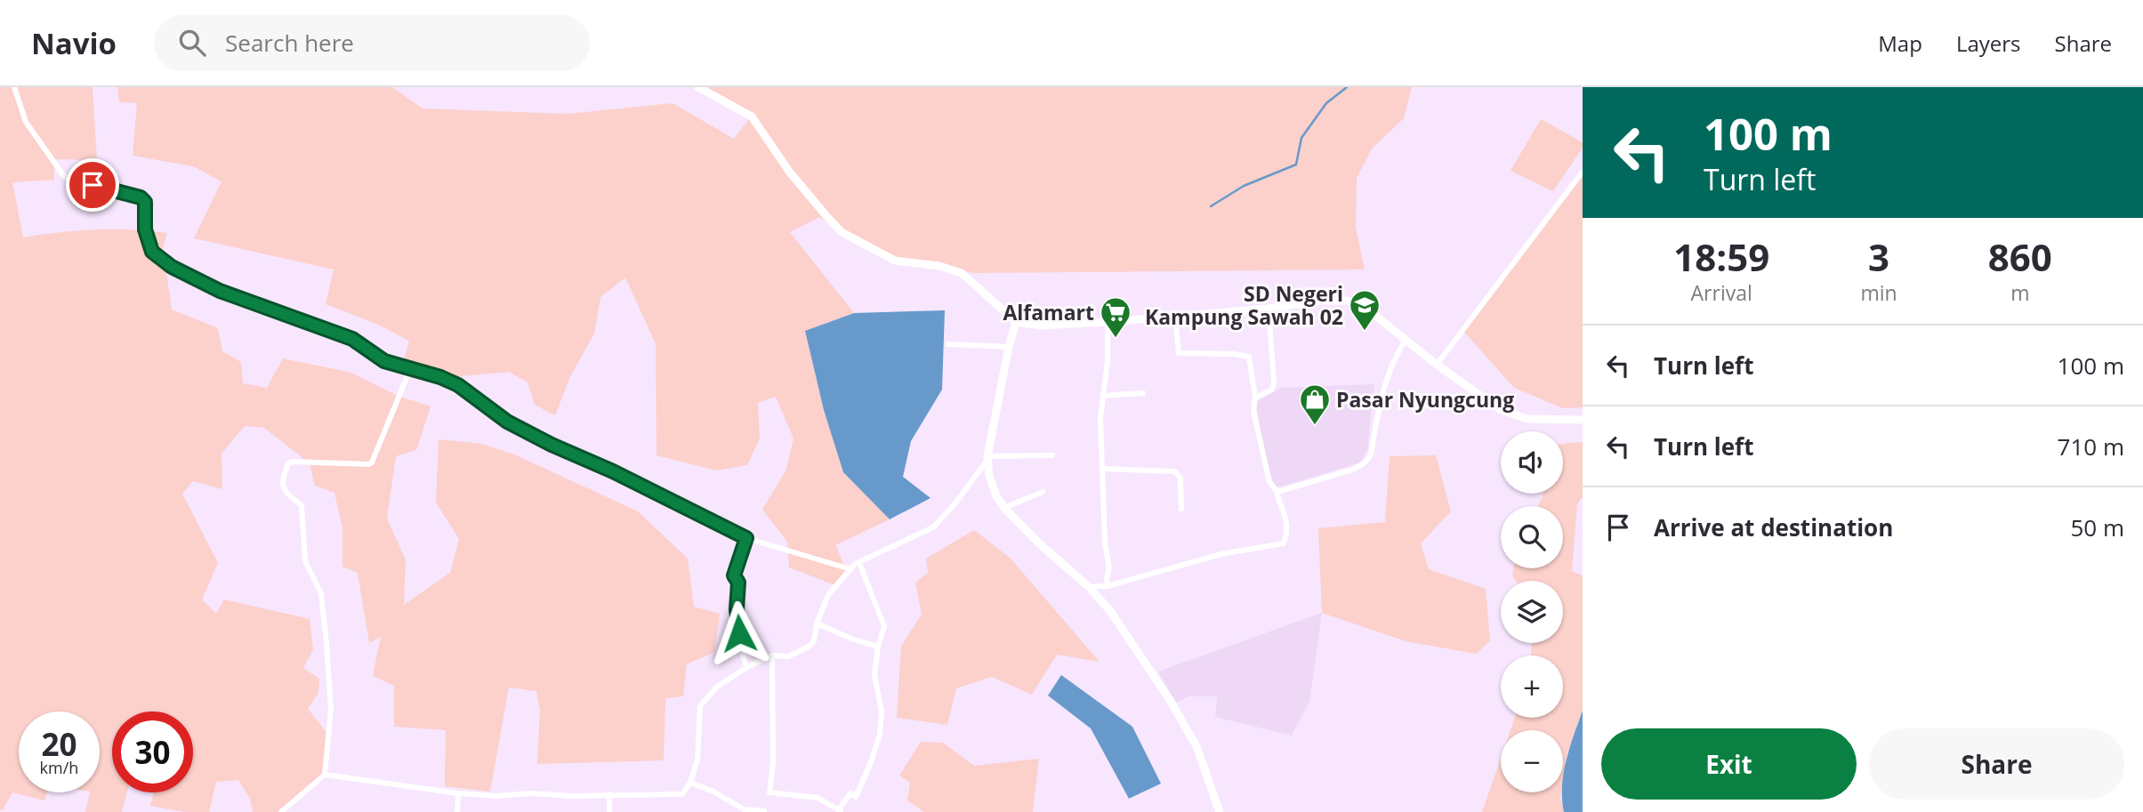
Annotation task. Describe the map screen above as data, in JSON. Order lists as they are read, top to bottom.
{
  "places": {
    "school or university": ["SD Negeri Kampung Sawah 02"],
    "supermarket": ["Alfamart"],
    "shop": ["Pasar Nyungcung"]
  },
  "page": {
    "header": "Navio",
    "search": "Search here",
    "nav": ["Map", "Layers", "Share"],
    "turn": ["100 m", "Turn left"],
    "eta": [
      "18:59",
      "Arrival",
      "3",
      "min",
      "860",
      "m"
    ],
    "list": [
      {
        "name": "Turn left",
        "value": "100 m"
      },
      {
        "name": "Turn left",
        "value": "710 m"
      },
      {
        "name": "Arrive at destination",
        "value": "50 m"
      }
    ],
    "map_buttons": ["+", "−"],
    "speed": "20 km/h",
    "limit": "30",
    "buttons": ["Exit", "Share"]
  }
}
